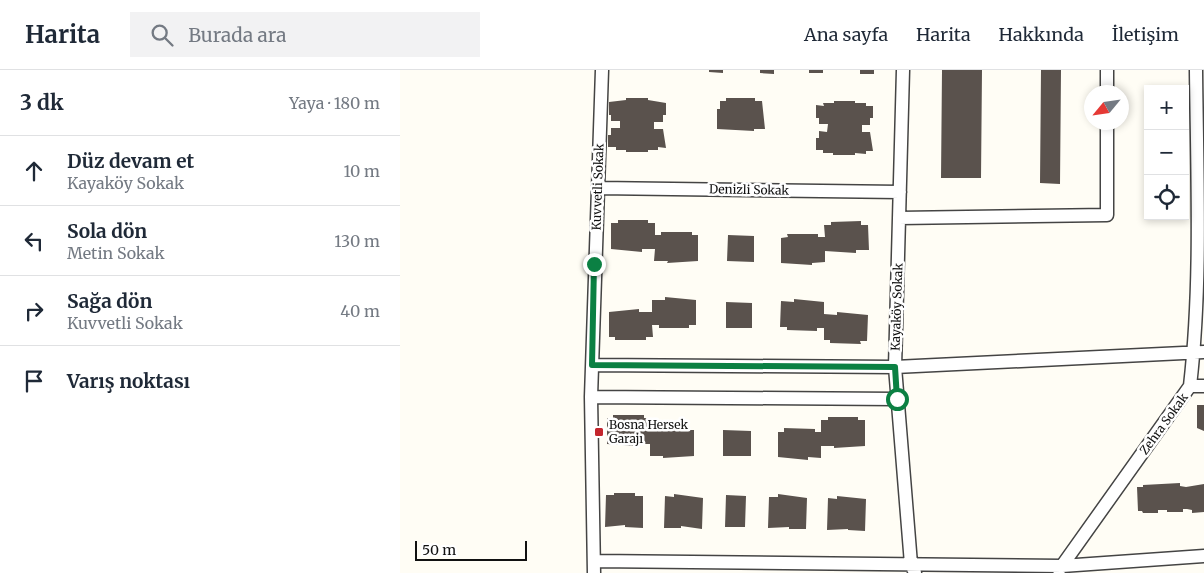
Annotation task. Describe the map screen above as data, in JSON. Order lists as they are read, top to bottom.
{
  "streets": {
    "street": [
      "Kuvvetli Sokak",
      "Denizli Sokak",
      "Kayaköy Sokak",
      "Zehra Sokak"
    ]
  },
  "crossings": [
    ["Kuvvetli Sokak", "Denizli Sokak"],
    ["Denizli Sokak", "Kayaköy Sokak"]
  ],
  "places": {
    "transit": ["Bosna Hersek Garajı"]
  },
  "scale_bar": "50 m",
  "north": "bottom left",
  "page": {
    "header": "Harita",
    "search": "Burada ara",
    "nav": [
      "Ana sayfa",
      "Harita",
      "Hakkında",
      "İletişim"
    ],
    "heading": ["3 dk", "Yaya · 180 m"],
    "map_buttons": ["+", "−"],
    "list": [
      ["Düz devam et", "Kayaköy Sokak", "10 m"],
      ["Sola dön", "Metin Sokak", "130 m"],
      ["Sağa dön", "Kuvvetli Sokak", "40 m"],
      "Varış noktası"
    ],
    "scale": "50 m"
  }
}
